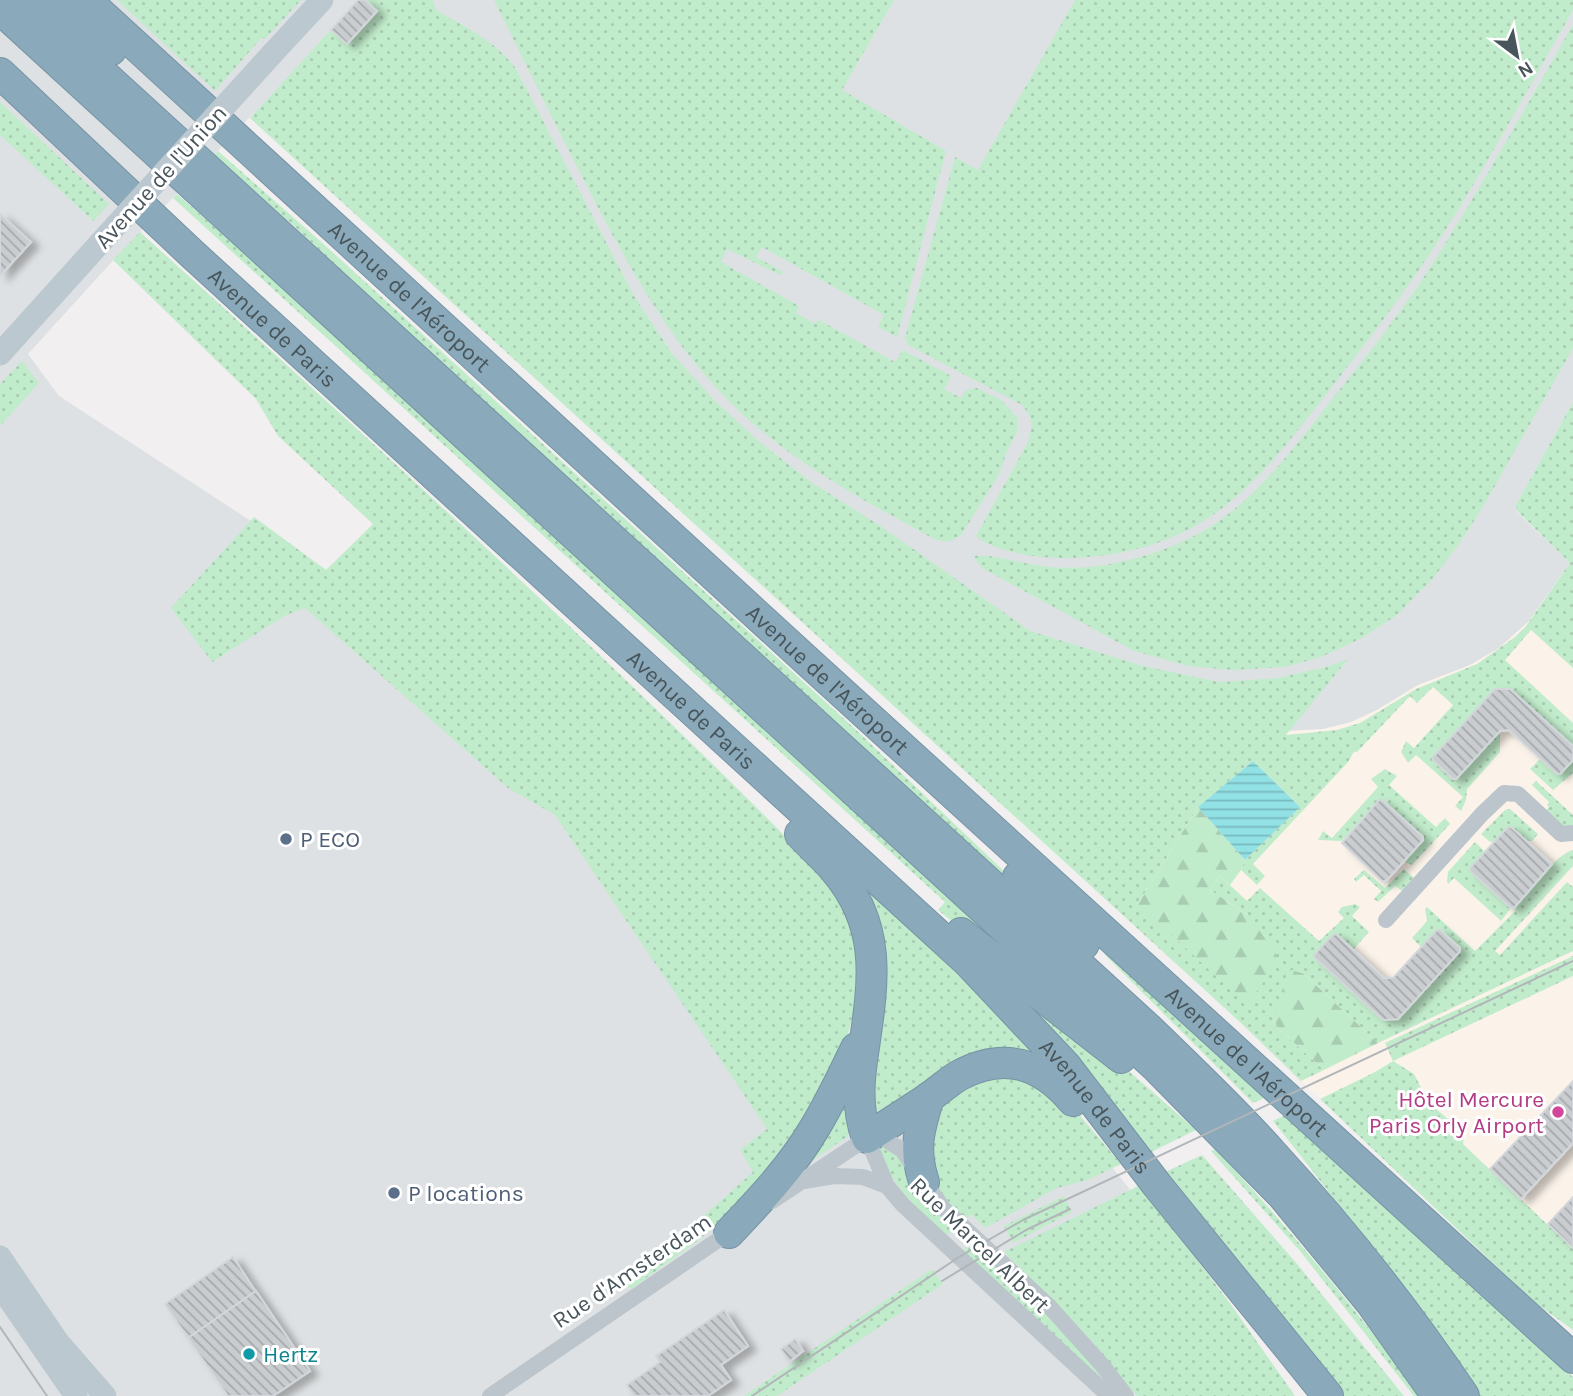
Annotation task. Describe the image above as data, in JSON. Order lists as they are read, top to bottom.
{
  "streets": {
    "highway": ["Avenue de l'Aéroport", "Avenue de Paris"],
    "street": ["Avenue de l'Union", "Rue Marcel Albert", "Rue d'Amsterdam"]
  },
  "crossings": [
    ["Rue Marcel Albert", "Rue d'Amsterdam"]
  ],
  "places": [
    "P ECO",
    "Hôtel Mercure Paris Orly Airport",
    "P locations",
    "Hertz"
  ],
  "north": "bottom right"
}
